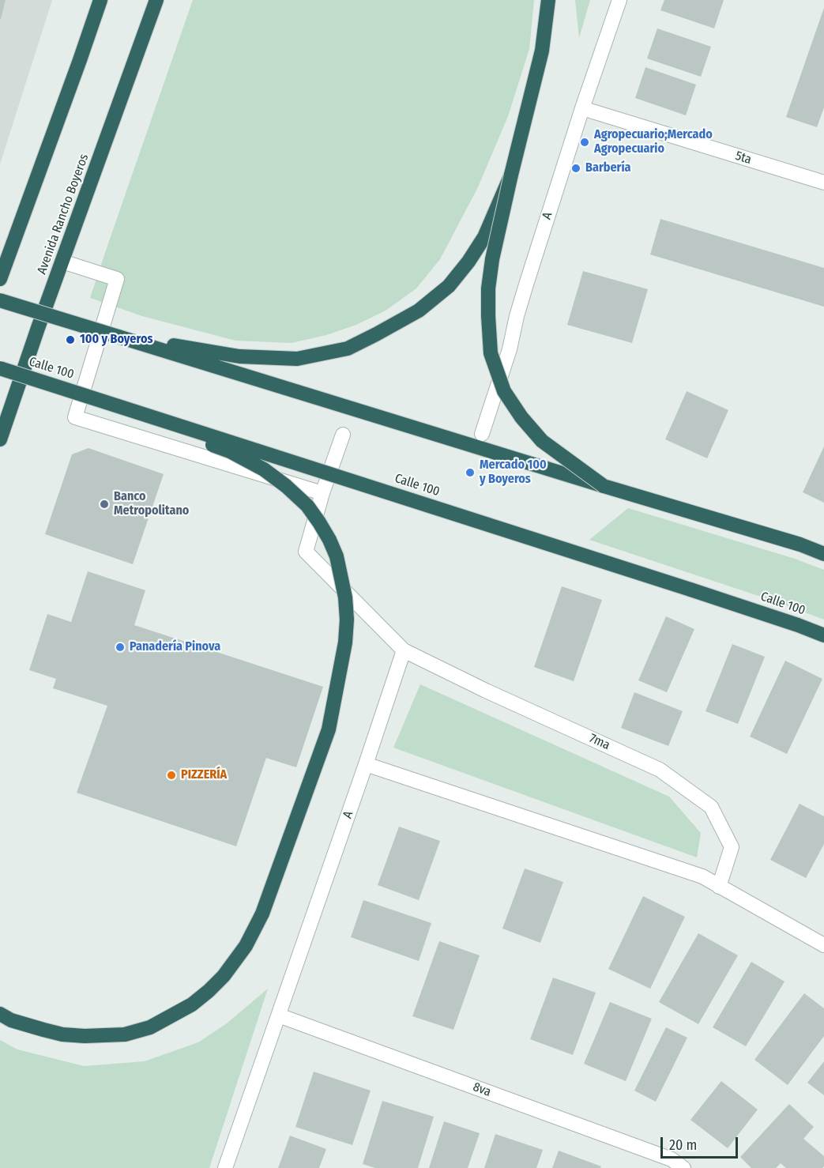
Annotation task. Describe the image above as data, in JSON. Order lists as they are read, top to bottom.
{
  "streets": {
    "highway": ["Avenida Rancho Boyeros", "Calle 100"],
    "street": [
      "5ta",
      "A",
      "7ma",
      "8va"
    ]
  },
  "crossings": [
    ["5ta", "A"],
    ["A", "7ma"],
    ["A", "8va"]
  ],
  "places": [
    "Agropecuario;Mercado Agropecuario",
    "Barbería",
    "100 y Boyeros",
    "Mercado 100 y Boyeros",
    "Banco Metropolitano",
    "Panadería Pinova",
    "PIZZERÍA"
  ],
  "scale_bar": "20 m"
}
